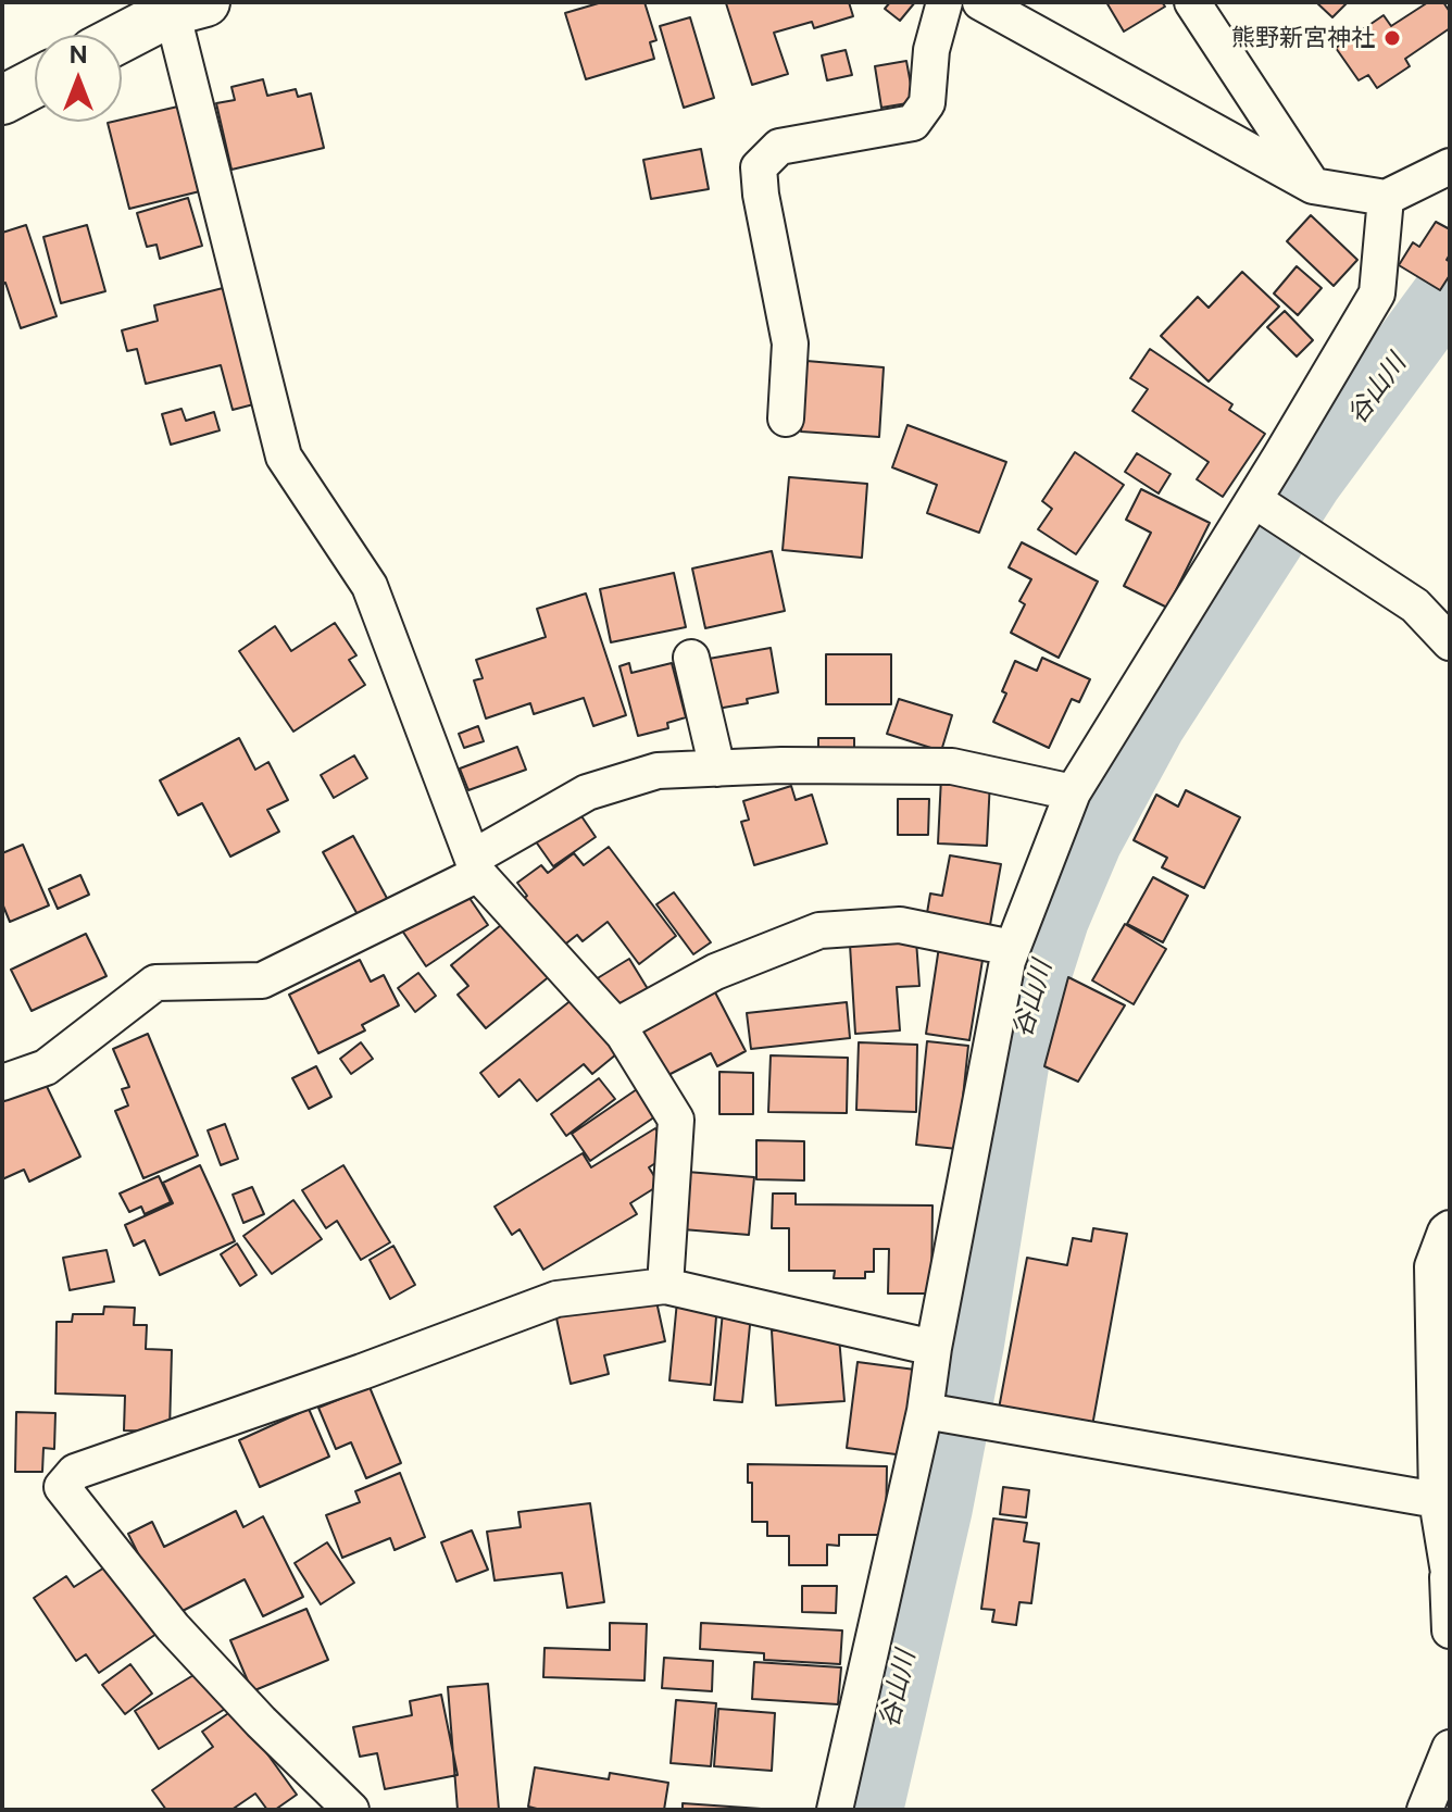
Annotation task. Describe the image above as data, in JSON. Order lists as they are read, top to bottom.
{
  "water": ["谷山川"],
  "places": ["熊野新宮神社"],
  "north": "top"
}
